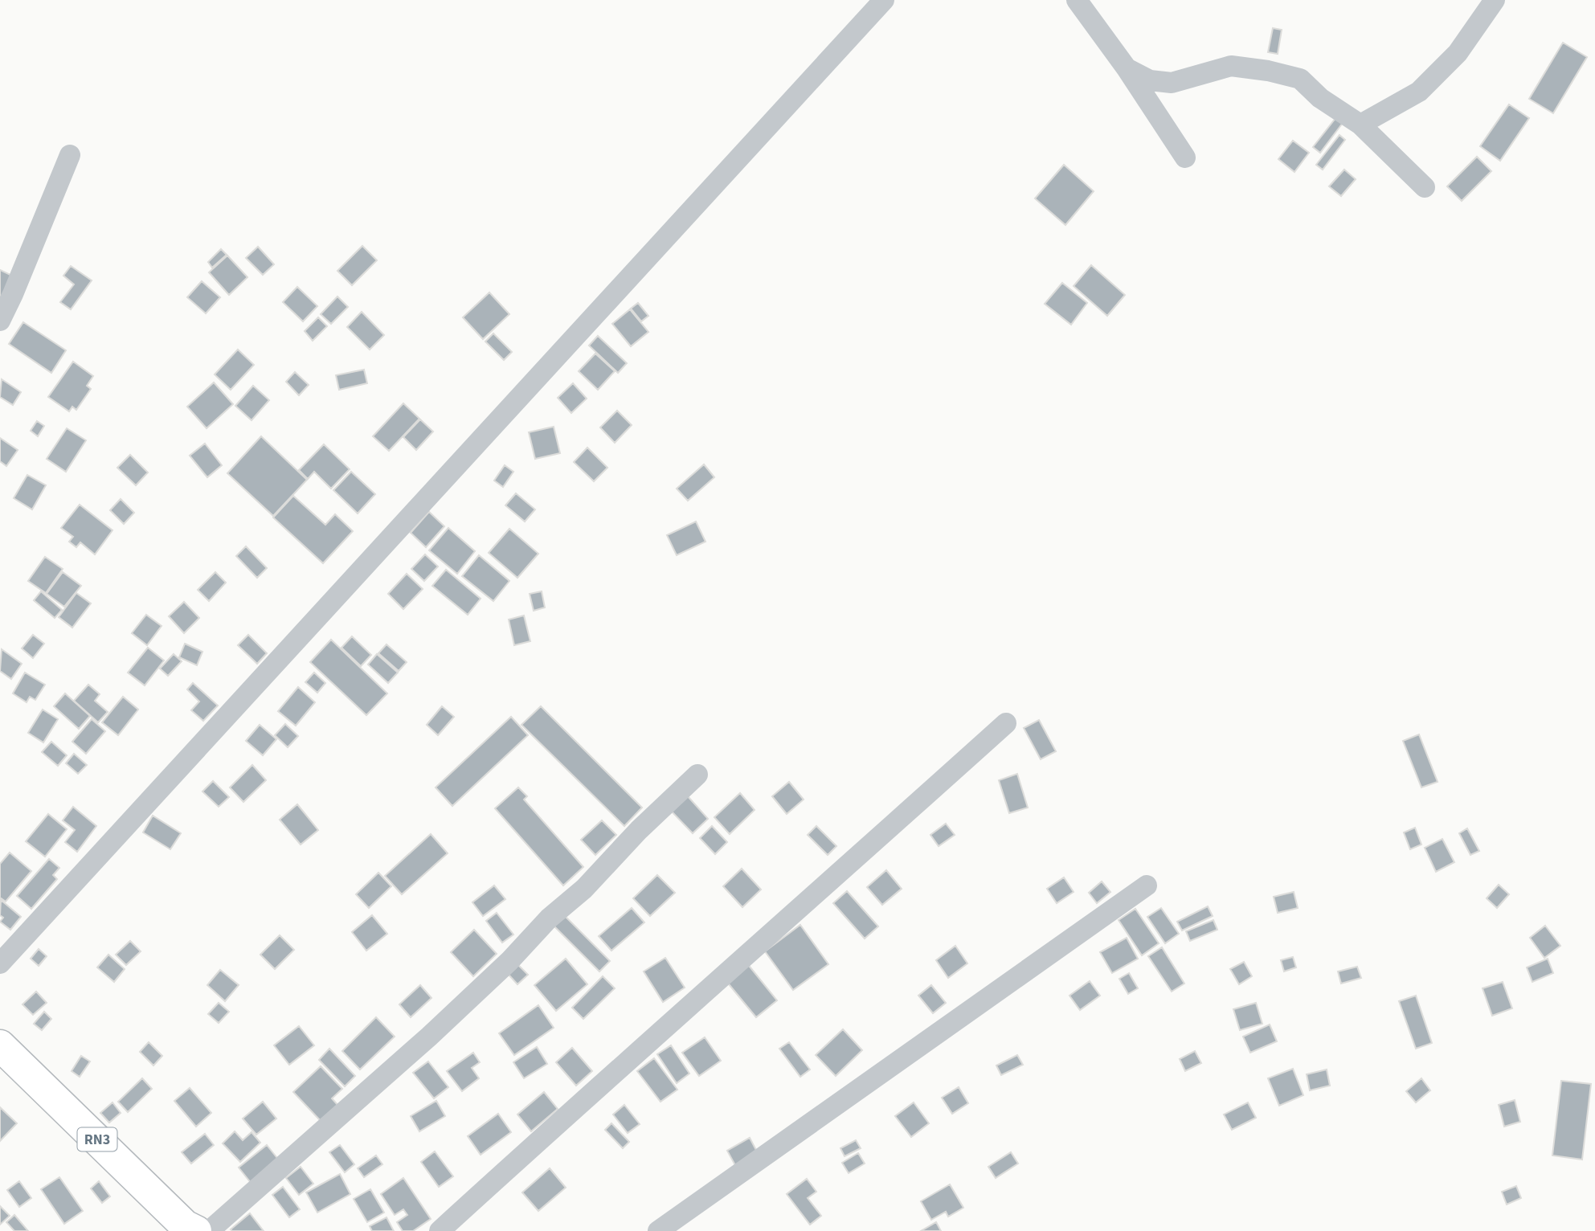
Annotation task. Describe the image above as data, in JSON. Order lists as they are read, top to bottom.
{
  "streets": {
    "highway": ["RN3"]
  }
}
